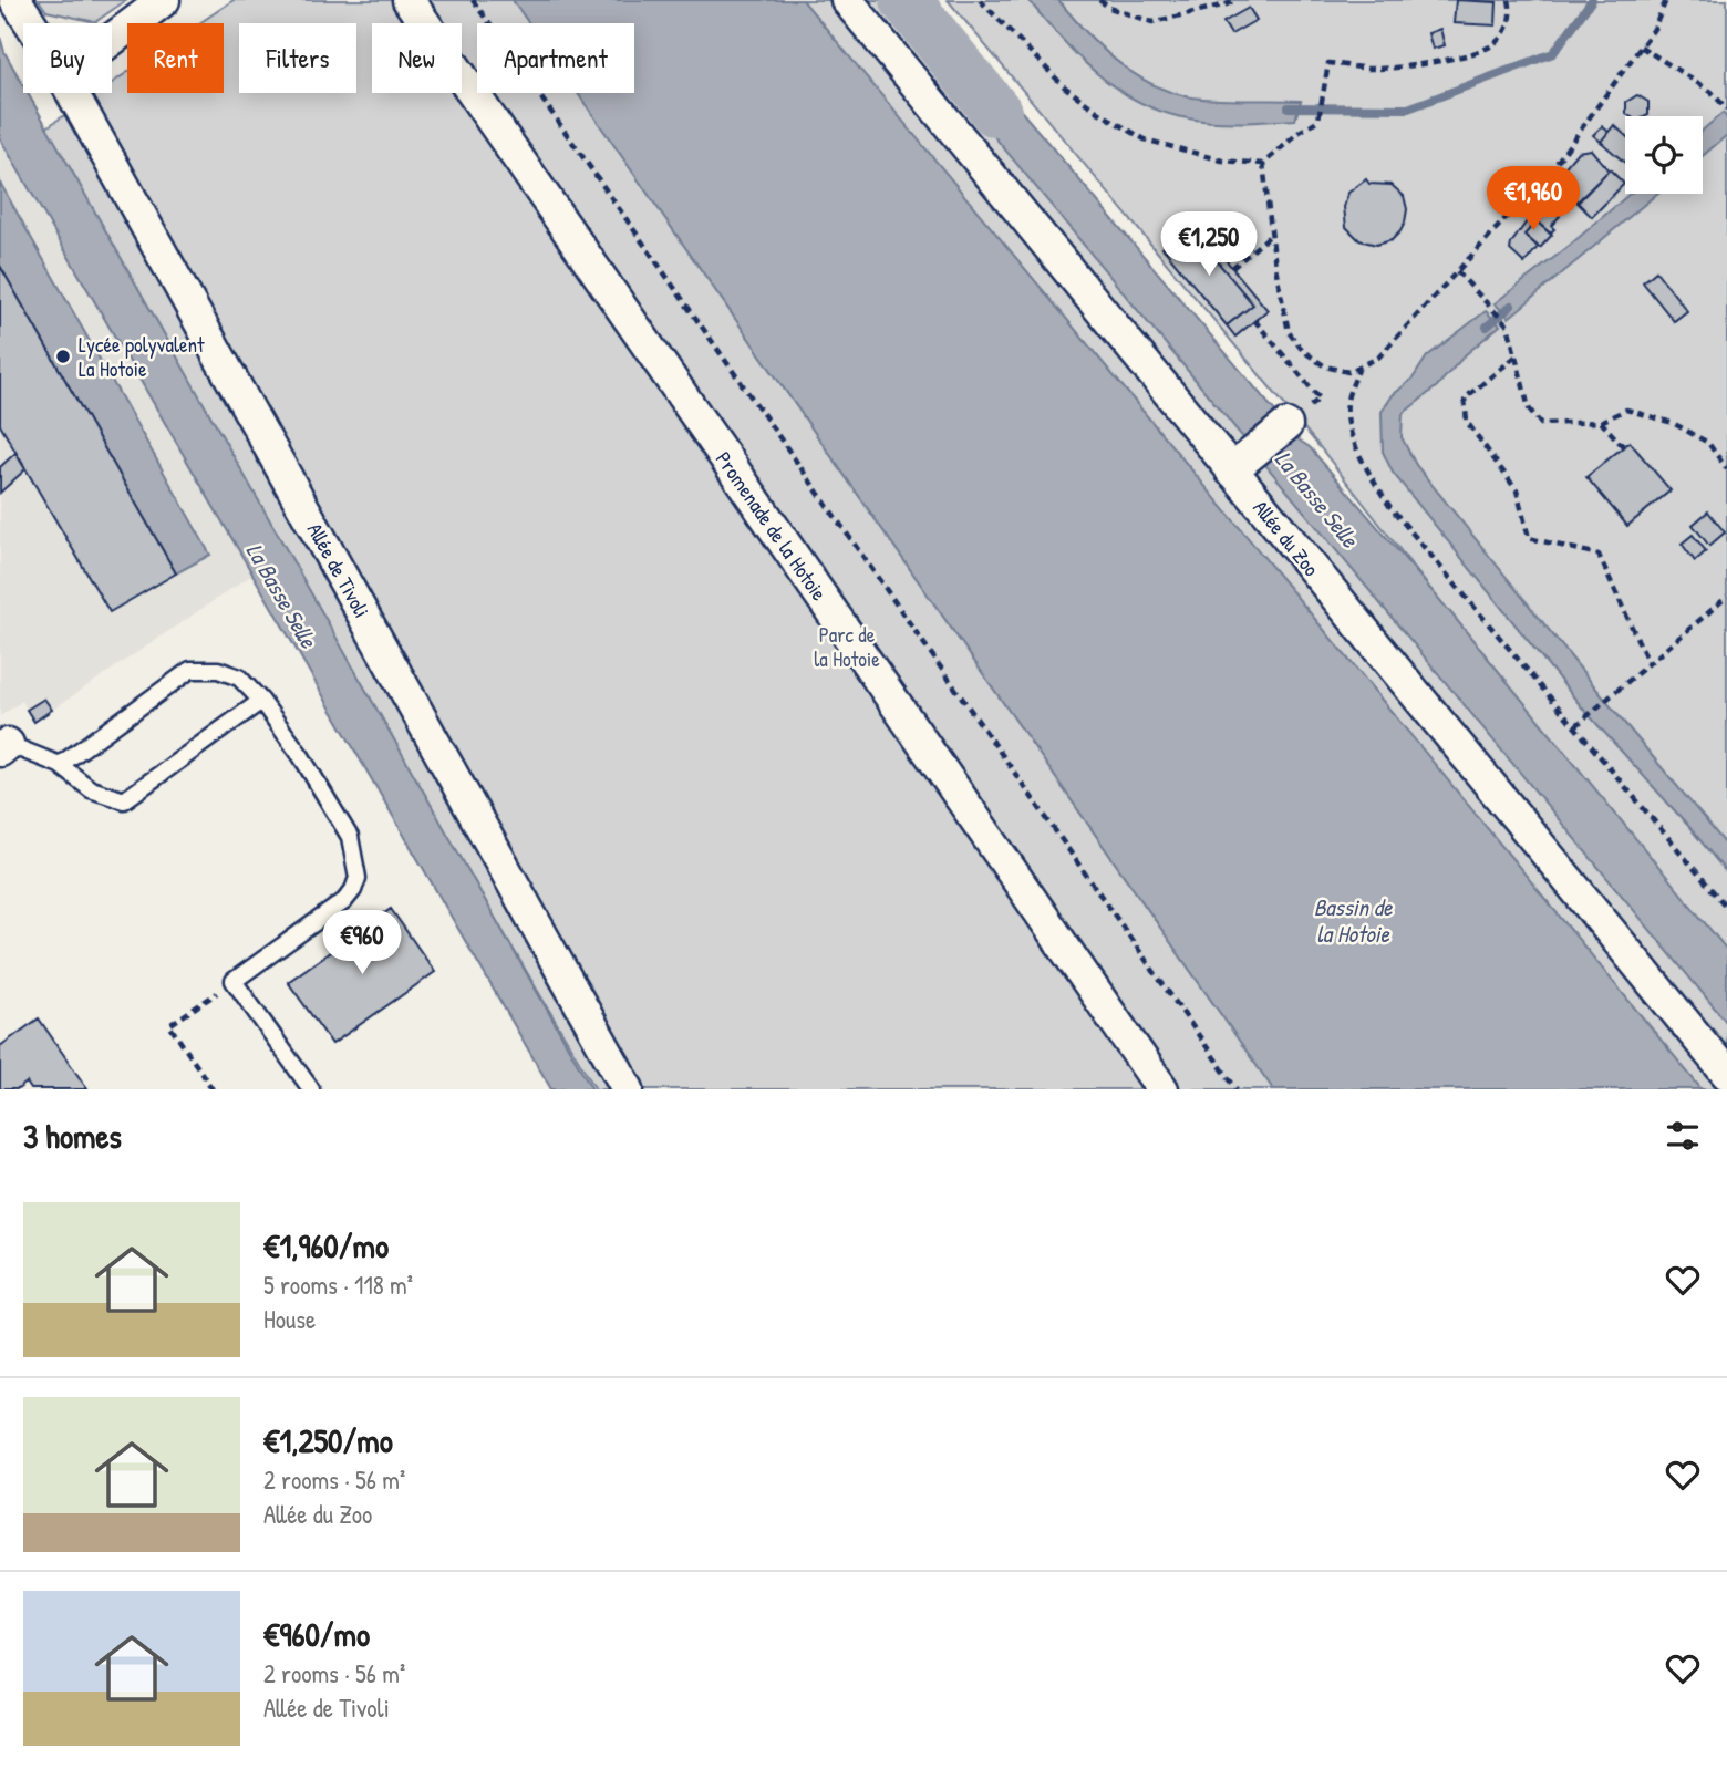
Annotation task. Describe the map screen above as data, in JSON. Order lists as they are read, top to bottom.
{
  "streets": {
    "street": ["Promenade de la Hotoie", "Allée du Zoo", "Allée de Tivoli"]
  },
  "water": ["La Basse Selle", "Bassin de la Hotoie"],
  "parks": ["Parc de la Hotoie"],
  "places": ["Lycée polyvalent La Hotoie"],
  "page": {
    "chip": [
      "Buy",
      "Rent",
      "Filters",
      "New",
      "Apartment"
    ],
    "price": ["€1,960", "€1,250", "€960"],
    "heading": "3 homes",
    "list": [
      {
        "name": "€1,960/mo",
        "note": "5 rooms · 118 m² · House"
      },
      {
        "name": "€1,250/mo",
        "note": "2 rooms · 56 m² · Allée du Zoo"
      },
      {
        "name": "€960/mo",
        "note": "2 rooms · 56 m² · Allée de Tivoli"
      }
    ]
  }
}
